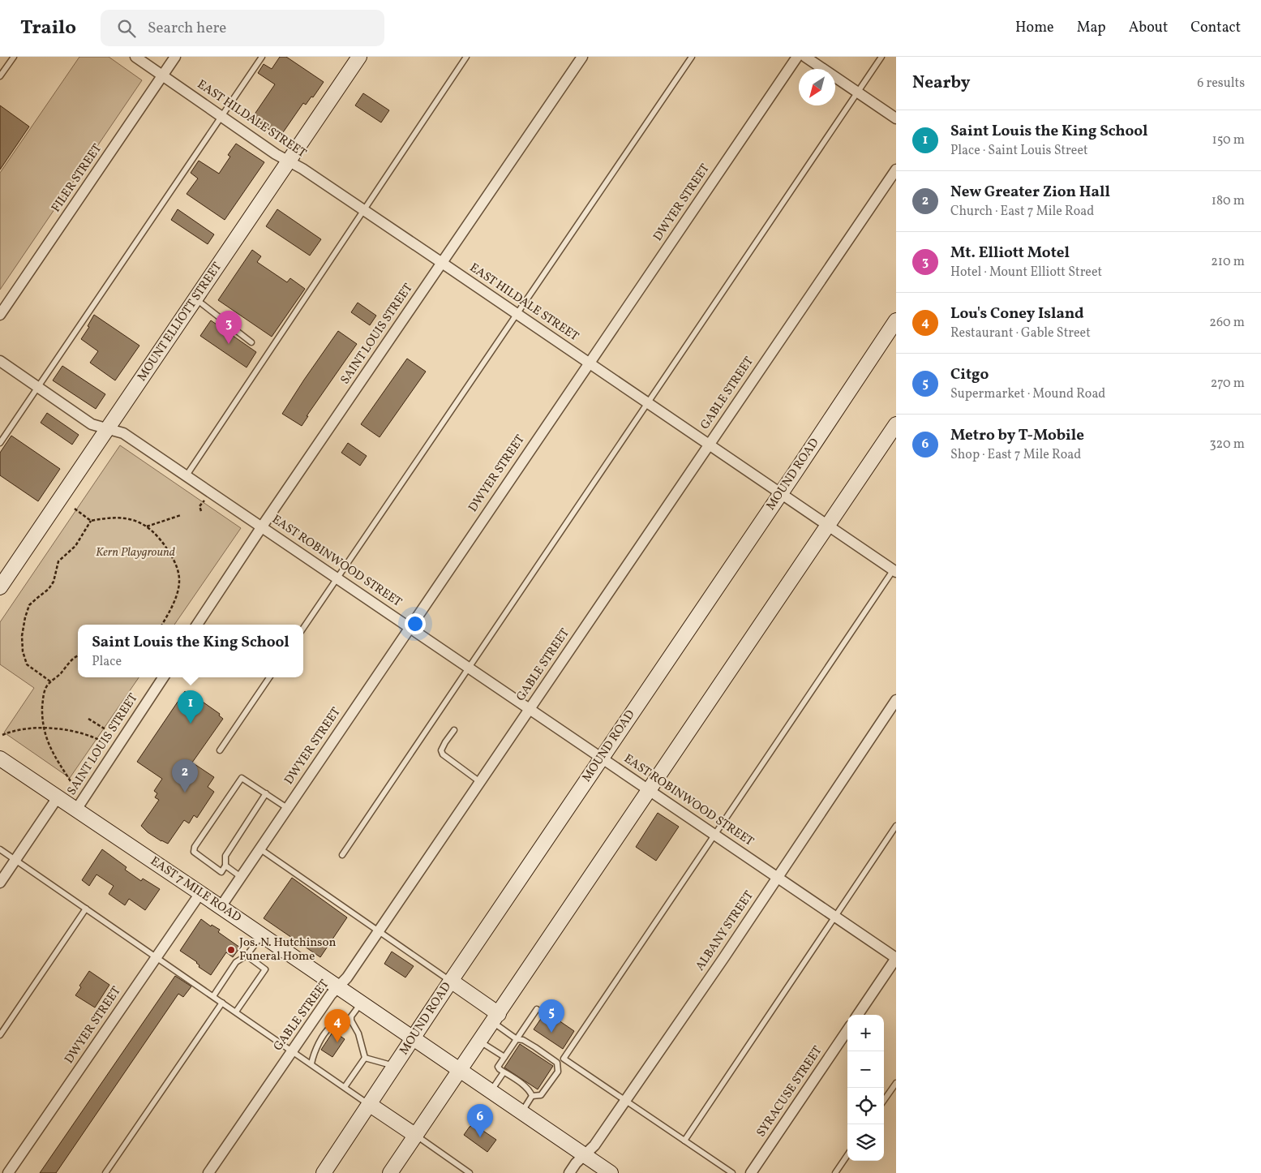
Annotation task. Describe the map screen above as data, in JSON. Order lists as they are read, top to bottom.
{
  "streets": {
    "main road": ["MOUNT ELLIOTT STREET", "MOUND ROAD", "EAST 7 MILE ROAD"],
    "street": [
      "EAST HILDALE STREET",
      "FILER STREET",
      "DWYER STREET",
      "SAINT LOUIS STREET",
      "GABLE STREET",
      "EAST ROBINWOOD STREET",
      "ALBANY STREET",
      "SYRACUSE STREET"
    ]
  },
  "crossings": [
    ["EAST HILDALE STREET", "FILER STREET"],
    ["EAST HILDALE STREET", "DWYER STREET"],
    ["EAST HILDALE STREET", "MOUNT ELLIOTT STREET"],
    ["EAST HILDALE STREET", "SAINT LOUIS STREET"],
    ["EAST HILDALE STREET", "GABLE STREET"],
    ["EAST HILDALE STREET", "MOUND ROAD"],
    ["DWYER STREET", "EAST ROBINWOOD STREET"],
    ["DWYER STREET", "EAST 7 MILE ROAD"],
    ["MOUNT ELLIOTT STREET", "EAST ROBINWOOD STREET"],
    ["SAINT LOUIS STREET", "EAST ROBINWOOD STREET"],
    ["SAINT LOUIS STREET", "EAST 7 MILE ROAD"],
    ["GABLE STREET", "EAST ROBINWOOD STREET"],
    ["GABLE STREET", "EAST 7 MILE ROAD"],
    ["MOUND ROAD", "EAST ROBINWOOD STREET"],
    ["MOUND ROAD", "EAST 7 MILE ROAD"],
    ["EAST ROBINWOOD STREET", "ALBANY STREET"],
    ["EAST 7 MILE ROAD", "ALBANY STREET"]
  ],
  "parks": ["Kern Playground"],
  "places": ["Jos. N. Hutchinson Funeral Home"],
  "north": "bottom left",
  "page": {
    "header": "Trailo",
    "search": "Search here",
    "nav": [
      "Home",
      "Map",
      "About",
      "Contact"
    ],
    "heading": ["Nearby", "6 results"],
    "list": [
      {
        "mark": "1",
        "name": "Saint Louis the King School",
        "note": "Place · Saint Louis Street",
        "value": "150 m"
      },
      {
        "mark": "2",
        "name": "New Greater Zion Hall",
        "note": "Church · East 7 Mile Road",
        "value": "180 m"
      },
      {
        "mark": "3",
        "name": "Mt. Elliott Motel",
        "note": "Hotel · Mount Elliott Street",
        "value": "210 m"
      },
      {
        "mark": "4",
        "name": "Lou's Coney Island",
        "note": "Restaurant · Gable Street",
        "value": "260 m"
      },
      {
        "mark": "5",
        "name": "Citgo",
        "note": "Supermarket · Mound Road",
        "value": "270 m"
      },
      {
        "mark": "6",
        "name": "Metro by T-Mobile",
        "note": "Shop · East 7 Mile Road",
        "value": "320 m"
      }
    ],
    "pins": [
      "3",
      "1",
      "2",
      "5",
      "4",
      "6"
    ],
    "popup": ["Saint Louis the King School", "Place"],
    "map_buttons": ["+", "−"]
  }
}
